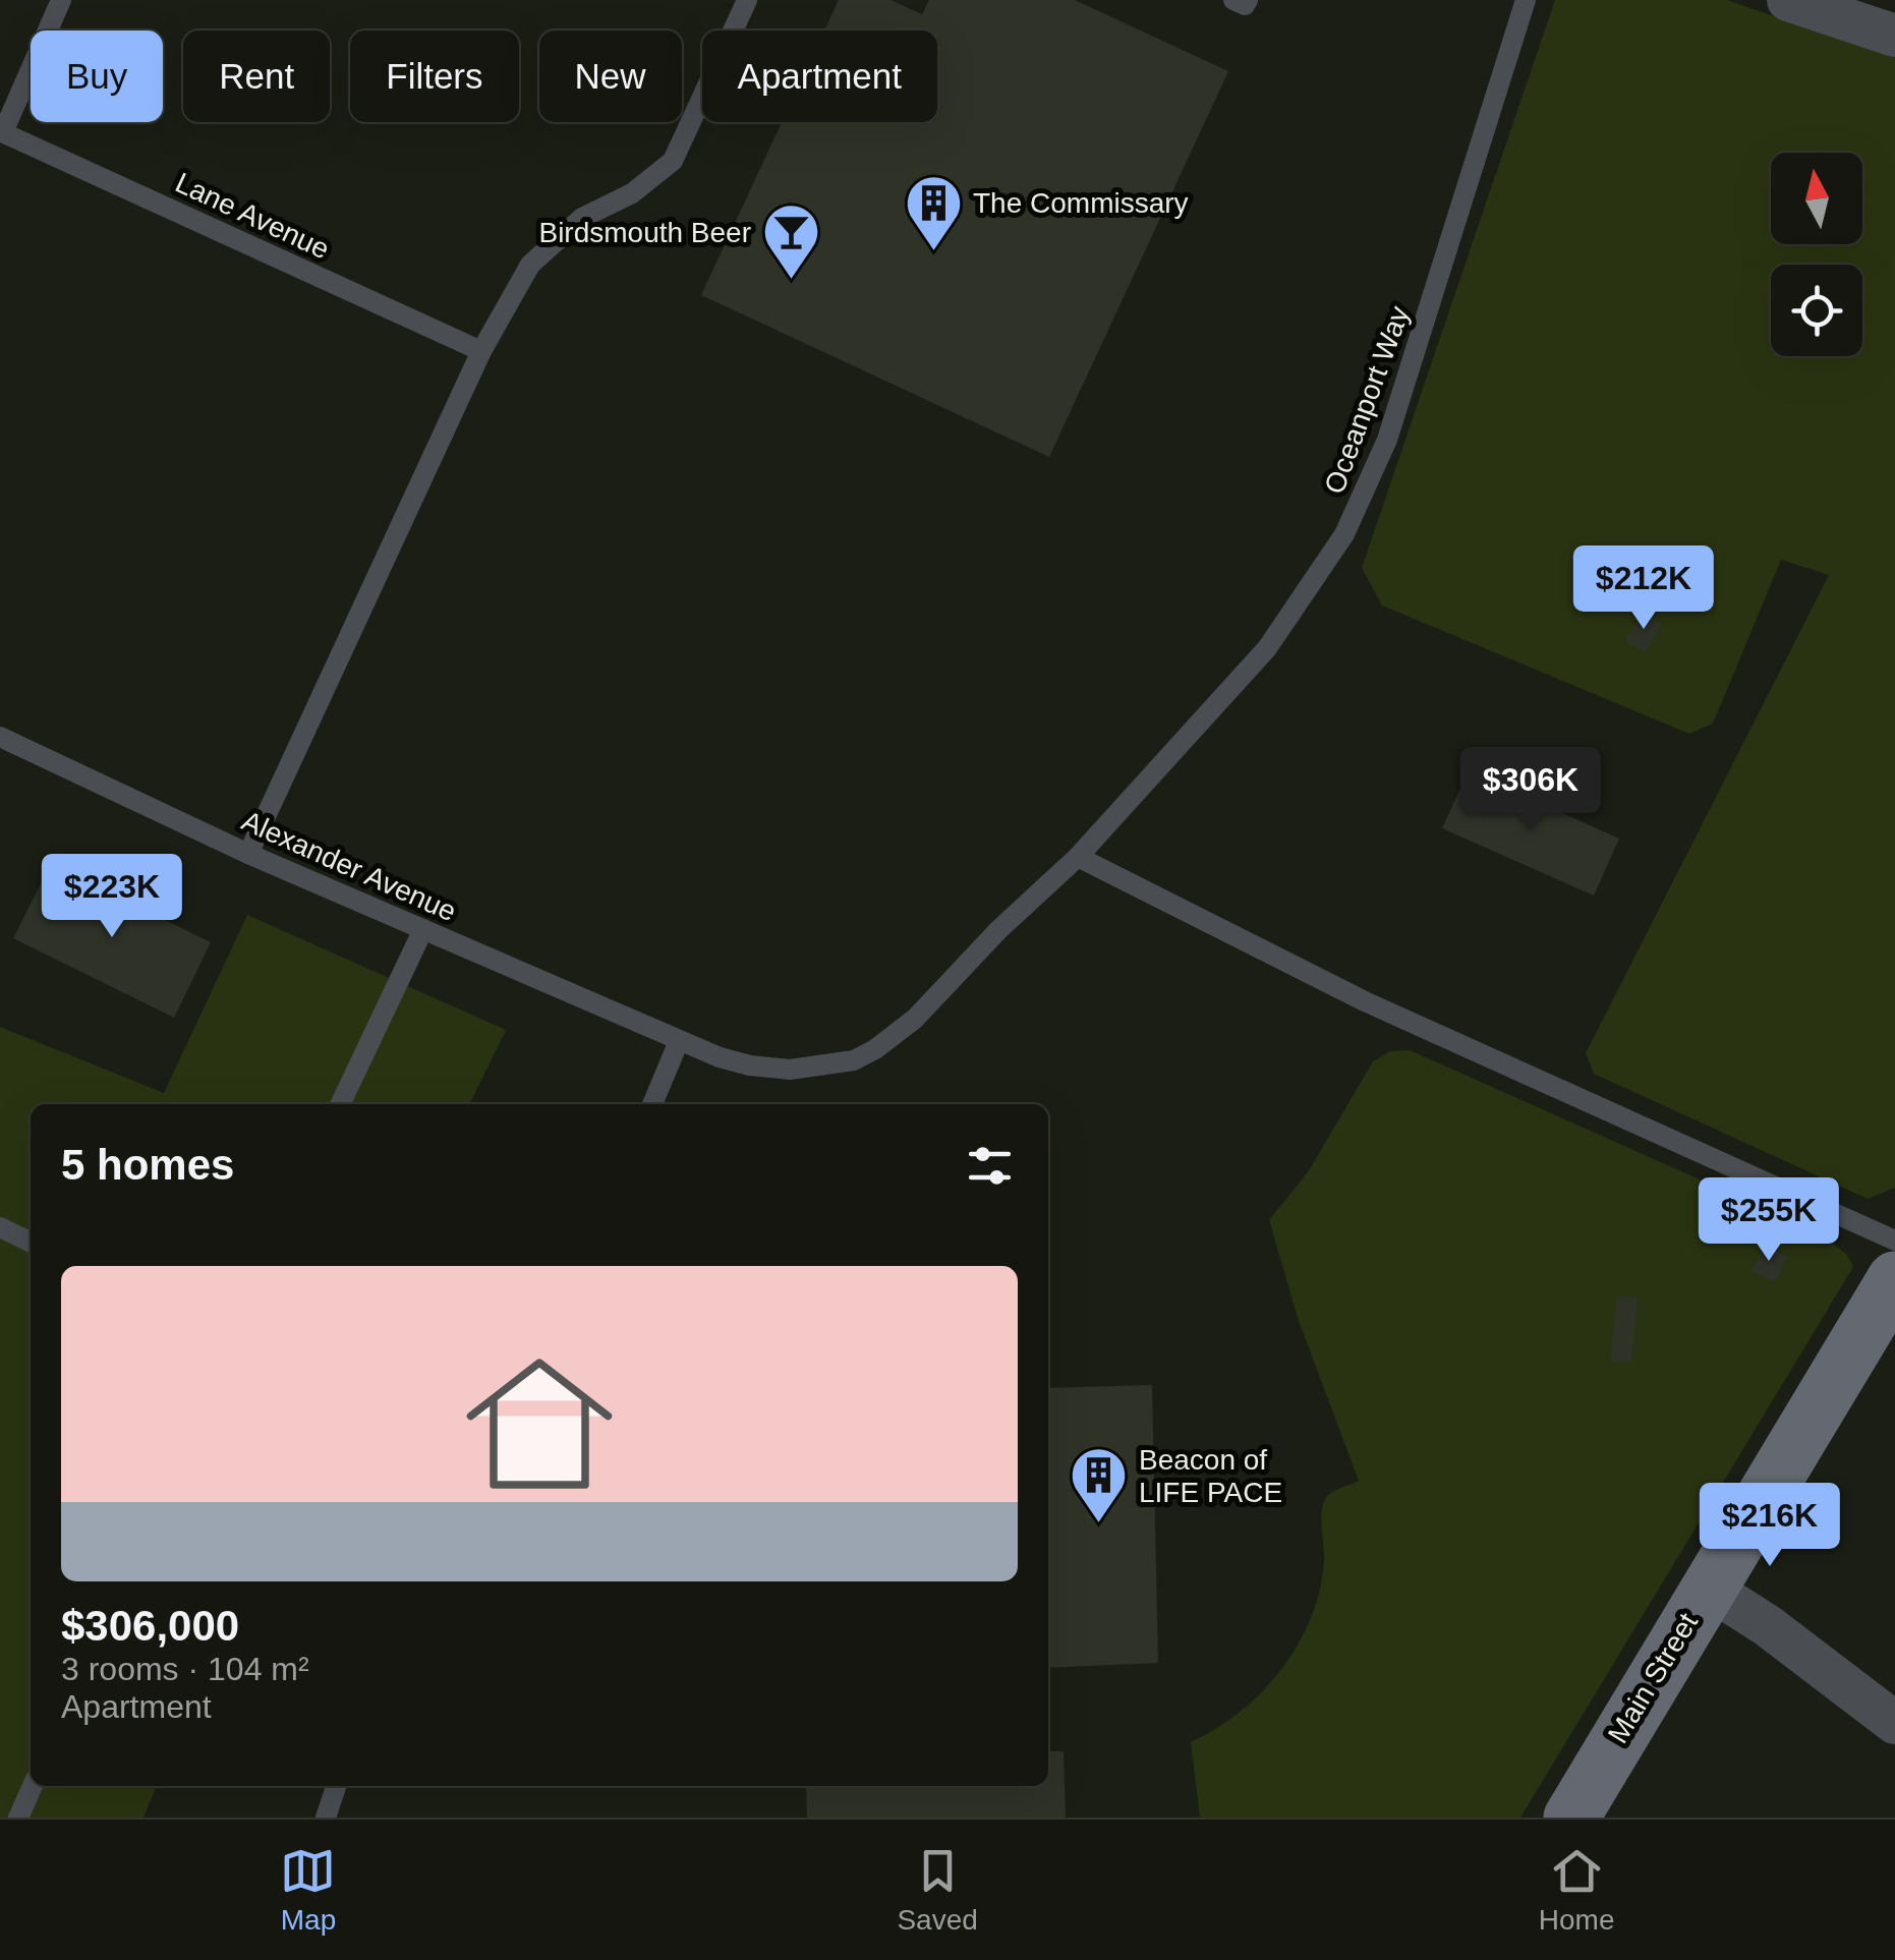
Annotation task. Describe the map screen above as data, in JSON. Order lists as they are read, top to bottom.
{
  "streets": {
    "street": ["Main Street"],
    "lane": ["Lane Avenue", "Oceanport Way", "Alexander Avenue"]
  },
  "crossings": [
    ["Oceanport Way", "Alexander Avenue"]
  ],
  "places": {
    "building": ["The Commissary", "Beacon of LIFE PACE"],
    "bar": ["Birdsmouth Beer"]
  },
  "north": "top",
  "page": {
    "chip": [
      "Buy",
      "Rent",
      "Filters",
      "New",
      "Apartment"
    ],
    "price": [
      "$212K",
      "$306K",
      "$223K",
      "$255K",
      "$216K"
    ],
    "heading": "5 homes",
    "list": [
      {
        "name": "$306,000",
        "note": "3 rooms · 104 m² · Apartment"
      }
    ],
    "tabs": ["Map", "Saved", "Home"]
  }
}
